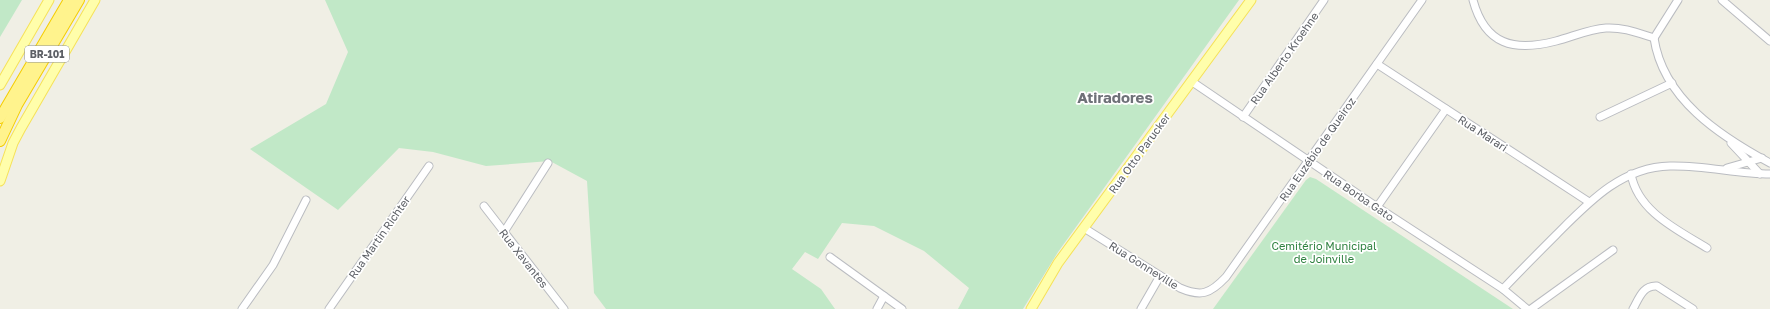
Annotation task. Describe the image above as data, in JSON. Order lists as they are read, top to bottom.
{
  "streets": {
    "highway": ["BR-101"],
    "main road": ["Rua Otto Parucker"],
    "street": [
      "Rua Alberto Kroehne",
      "Rua Marari",
      "Rua Euzébio de Queiroz",
      "Rua Borba Gato",
      "Rua Martin Richter",
      "Rua Xavantes",
      "Rua Gonneville"
    ]
  },
  "crossings": [
    ["Rua Alberto Kroehne", "Rua Borba Gato"],
    ["Rua Marari", "Rua Euzébio de Queiroz"],
    ["Rua Euzébio de Queiroz", "Rua Borba Gato"],
    ["Rua Euzébio de Queiroz", "Rua Gonneville"],
    ["Rua Otto Parucker", "Rua Borba Gato"],
    ["Rua Otto Parucker", "Rua Gonneville"]
  ],
  "districts": ["Atiradores"],
  "parks": ["Cemitério Municipal de Joinville"]
}
